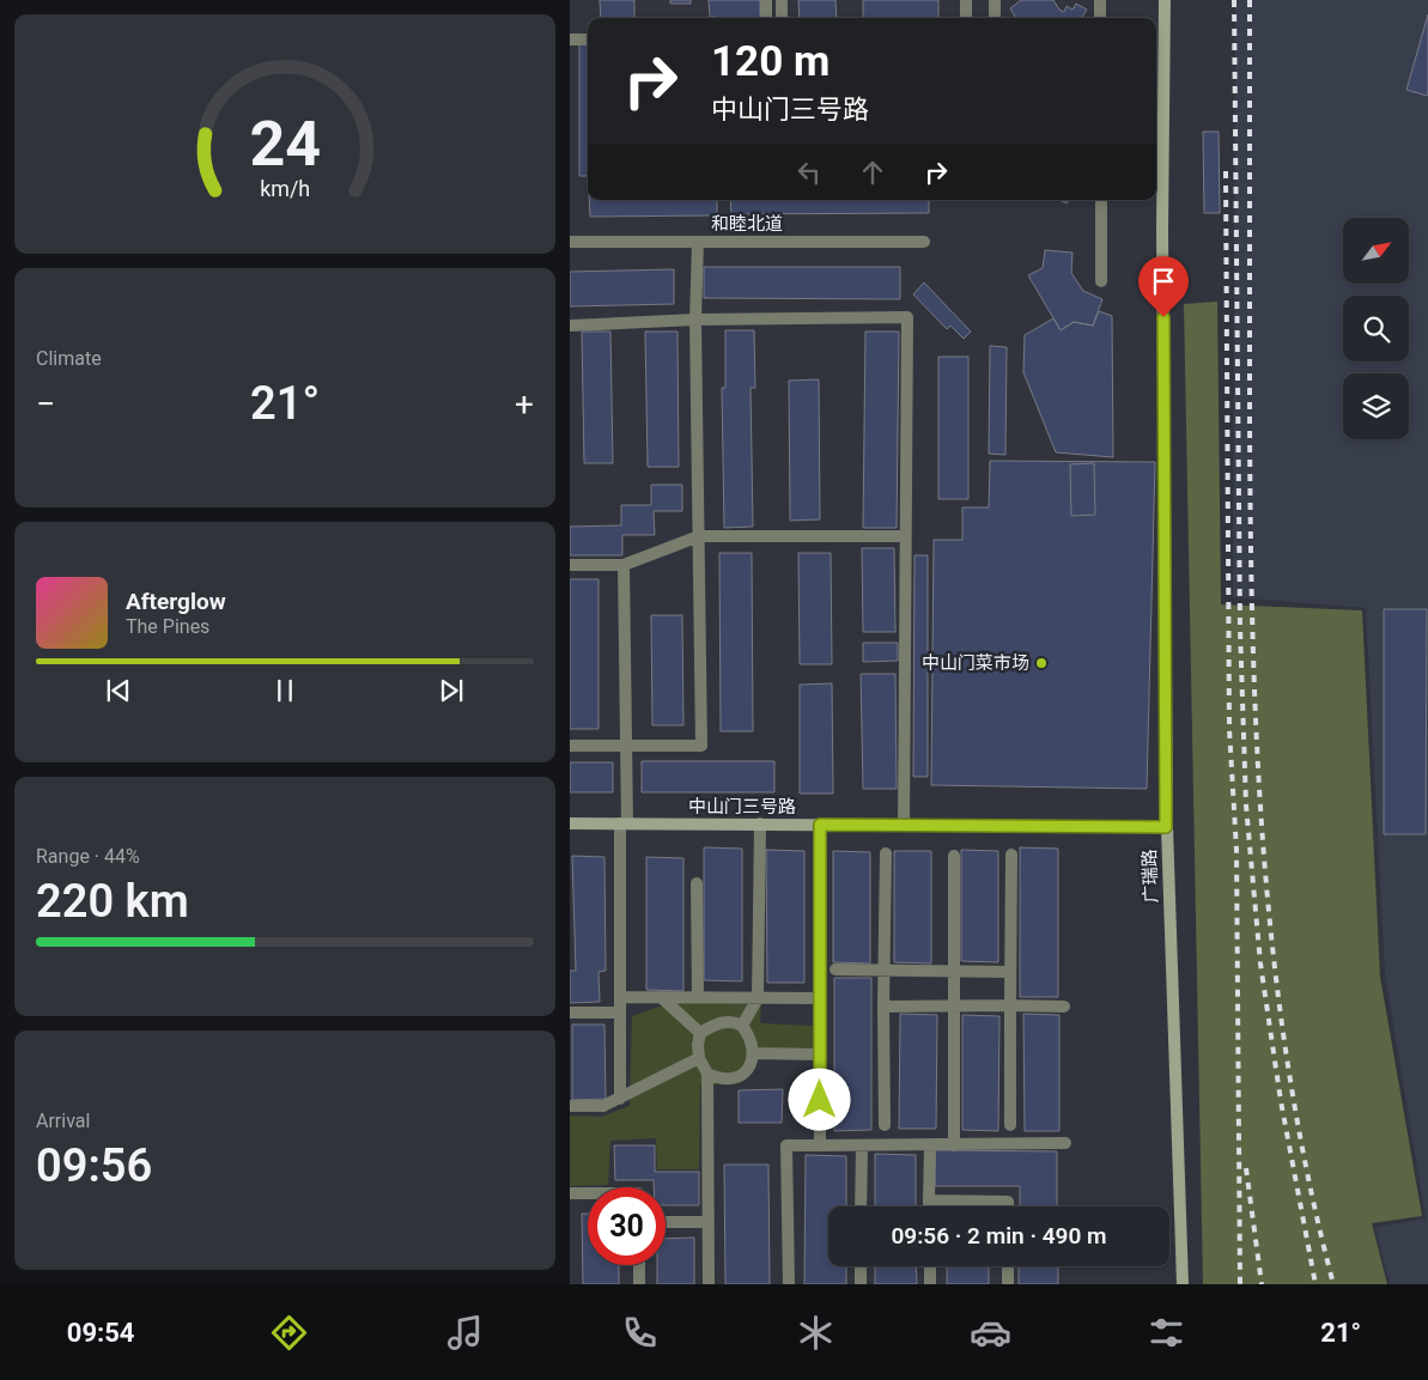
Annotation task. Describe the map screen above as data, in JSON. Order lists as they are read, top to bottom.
{
  "streets": {
    "main road": ["中山门三号路", "广瑞路"],
    "street": ["和睦北道"]
  },
  "crossings": [
    ["中山门三号路", "广瑞路"]
  ],
  "places": ["中山门菜市场"],
  "north": "top right",
  "page": {
    "turn": ["120 m", "中山门三号路"],
    "tile": [
      "Climate",
      ["Range · 44%", "220 km"],
      ["Arrival", "09:56"]
    ],
    "heat": ["−", "21°", "+"],
    "song": ["Afterglow", "The Pines"],
    "limit": "30",
    "trip": "09:56 · 2 min · 490 m",
    "tabs": ["09:54", "21°"],
    "gauge": ["24", "km/h"]
  }
}
